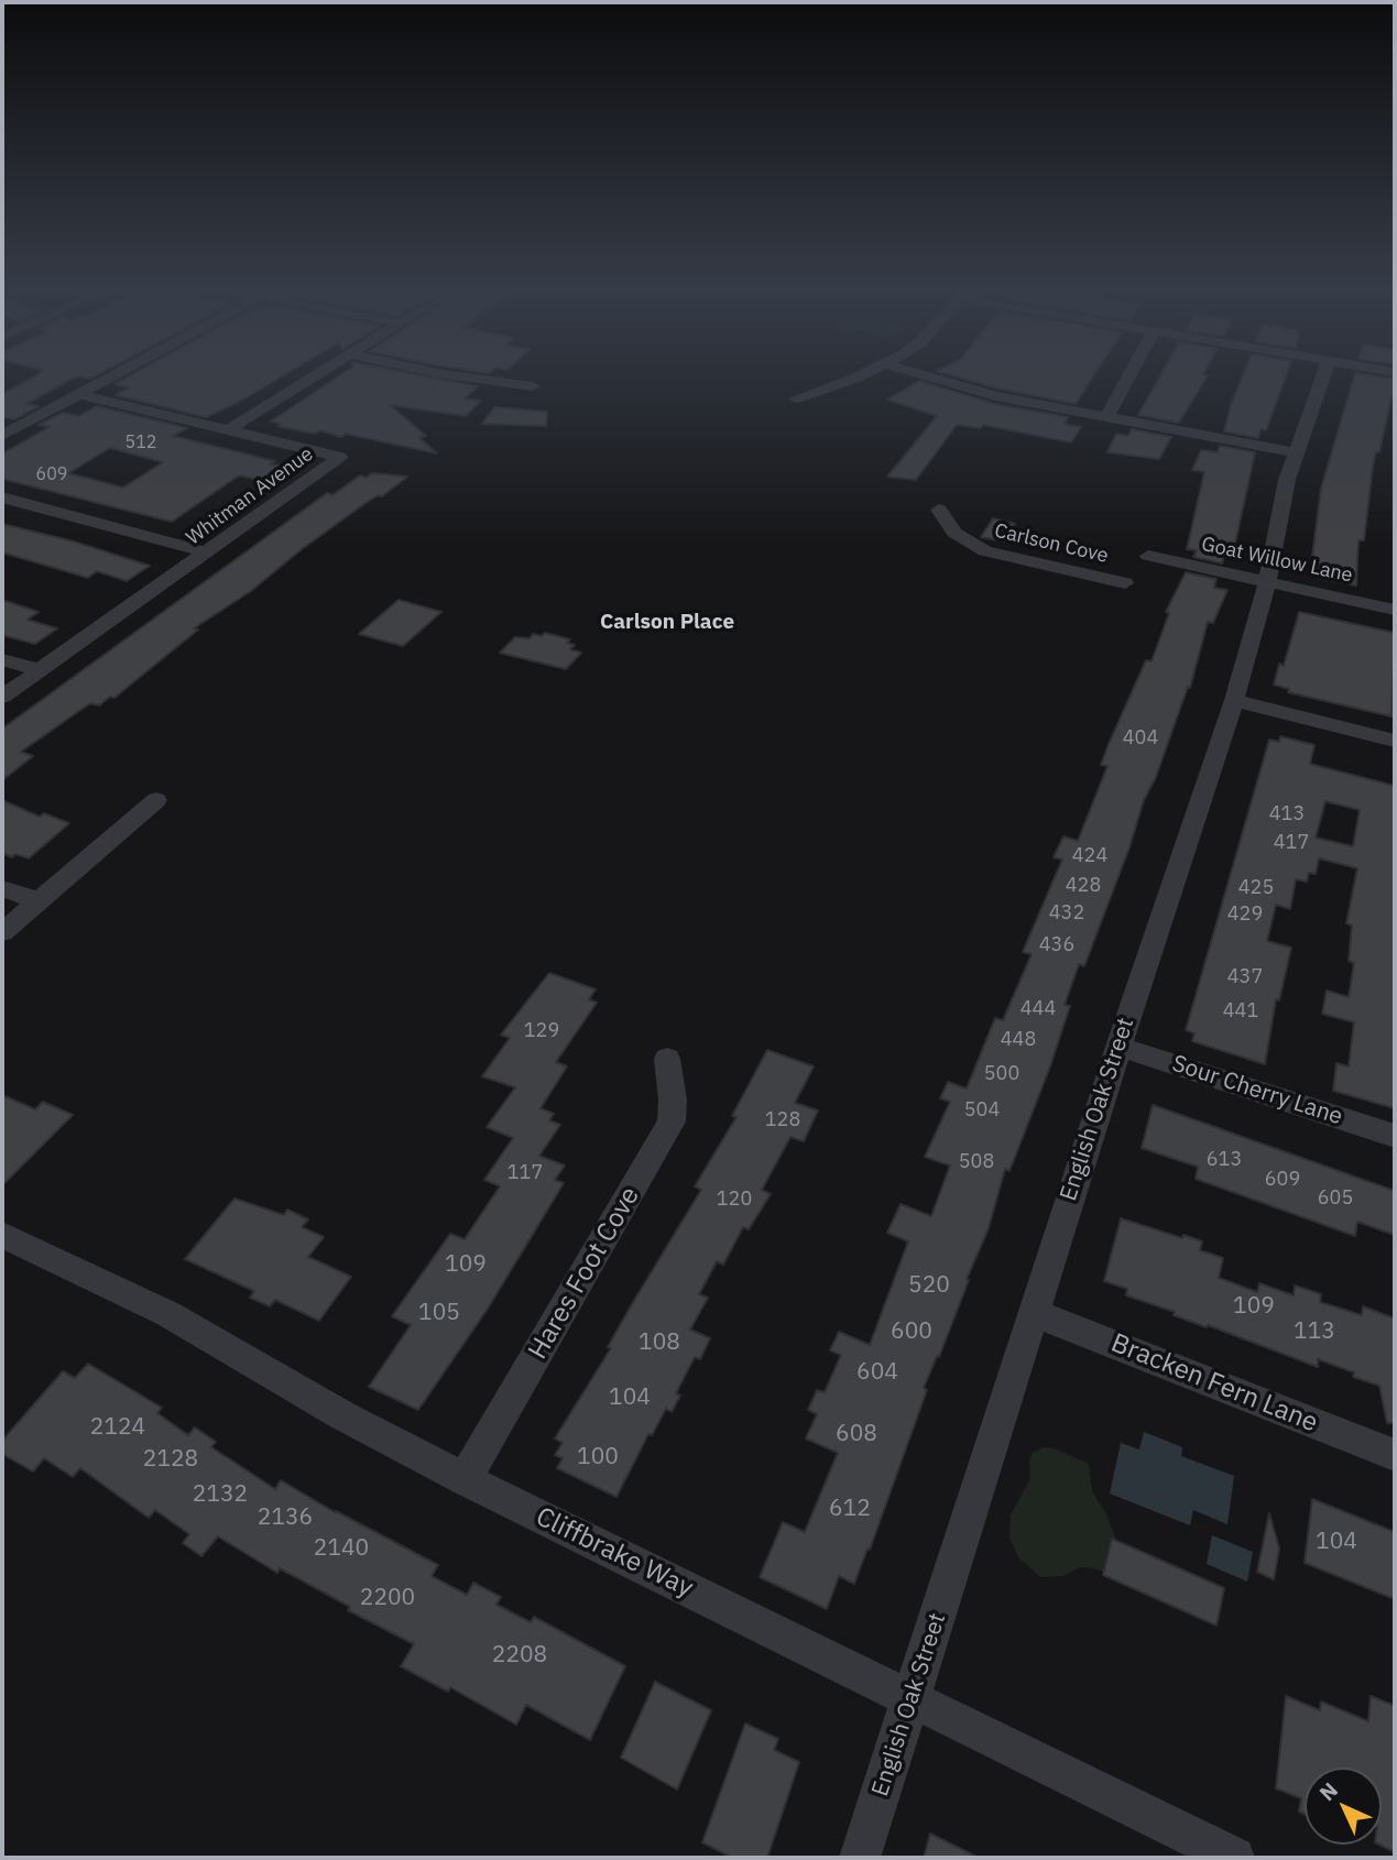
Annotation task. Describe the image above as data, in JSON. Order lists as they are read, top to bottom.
{
  "streets": {
    "street": [
      "Whitman Avenue",
      "Carlson Cove",
      "Goat Willow Lane",
      "Sour Cherry Lane",
      "English Oak Street",
      "Hares Foot Cove",
      "Bracken Fern Lane",
      "Cliffbrake Way"
    ]
  },
  "crossings": [
    ["Goat Willow Lane", "English Oak Street"],
    ["Sour Cherry Lane", "English Oak Street"],
    ["English Oak Street", "Bracken Fern Lane"],
    ["English Oak Street", "Cliffbrake Way"],
    ["Hares Foot Cove", "Cliffbrake Way"]
  ],
  "districts": ["Carlson Place"],
  "house_numbers": [
    "512",
    "609",
    "404",
    "413",
    "417",
    "424",
    "428",
    "425",
    "432",
    "429",
    "436",
    "437",
    "444",
    "441",
    "129",
    "448",
    "500",
    "504",
    "128",
    "613",
    "508",
    "117",
    "609",
    "605",
    "120",
    "109",
    "520",
    "109",
    "105",
    "600",
    "113",
    "108",
    "604",
    "104",
    "2124",
    "608",
    "100",
    "2128",
    "2132",
    "612",
    "2136",
    "104",
    "2140",
    "2200",
    "2208"
  ],
  "north": "top left"
}
